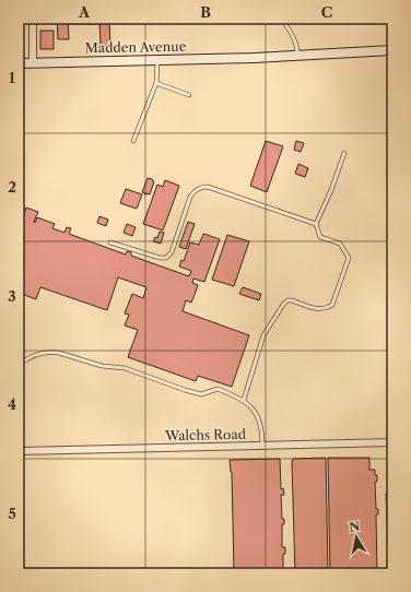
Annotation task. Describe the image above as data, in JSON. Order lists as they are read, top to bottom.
{
  "streets": {
    "street": ["Madden Avenue", "Walchs Road"]
  },
  "north": "top",
  "grid": {
    "columns": ["A", "B", "C"],
    "rows": [
      "1",
      "2",
      "3",
      "4",
      "5"
    ]
  }
}
